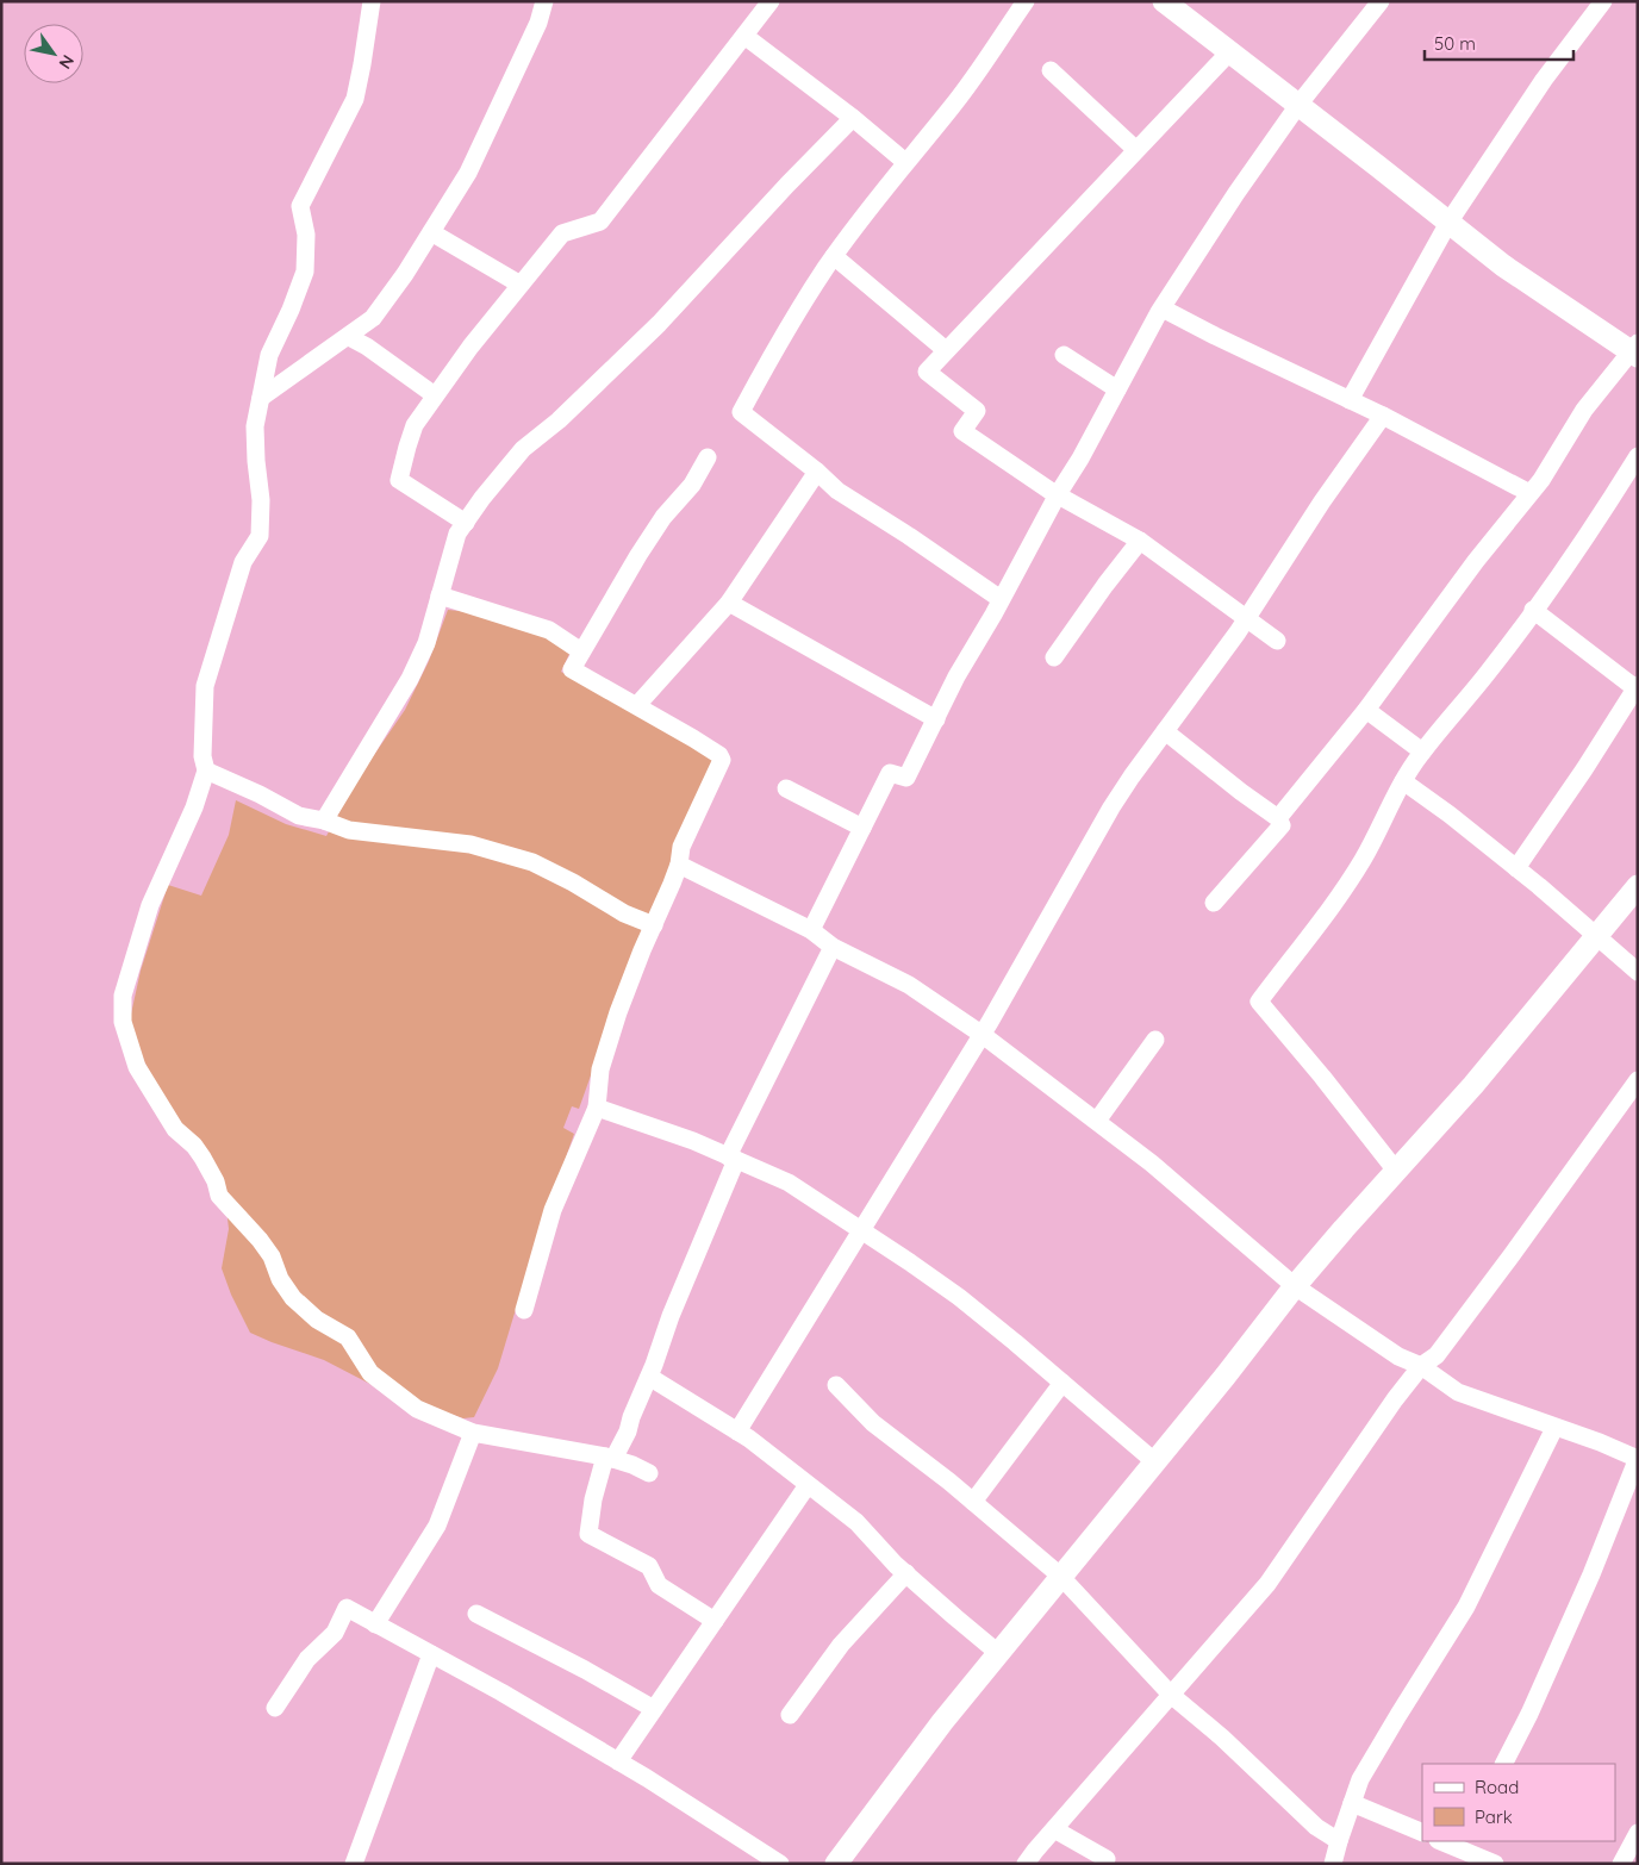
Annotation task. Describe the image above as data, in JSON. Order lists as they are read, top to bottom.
{
  "legend": ["Road", "Park"],
  "scale_bar": "50 m",
  "north": "bottom right"
}
